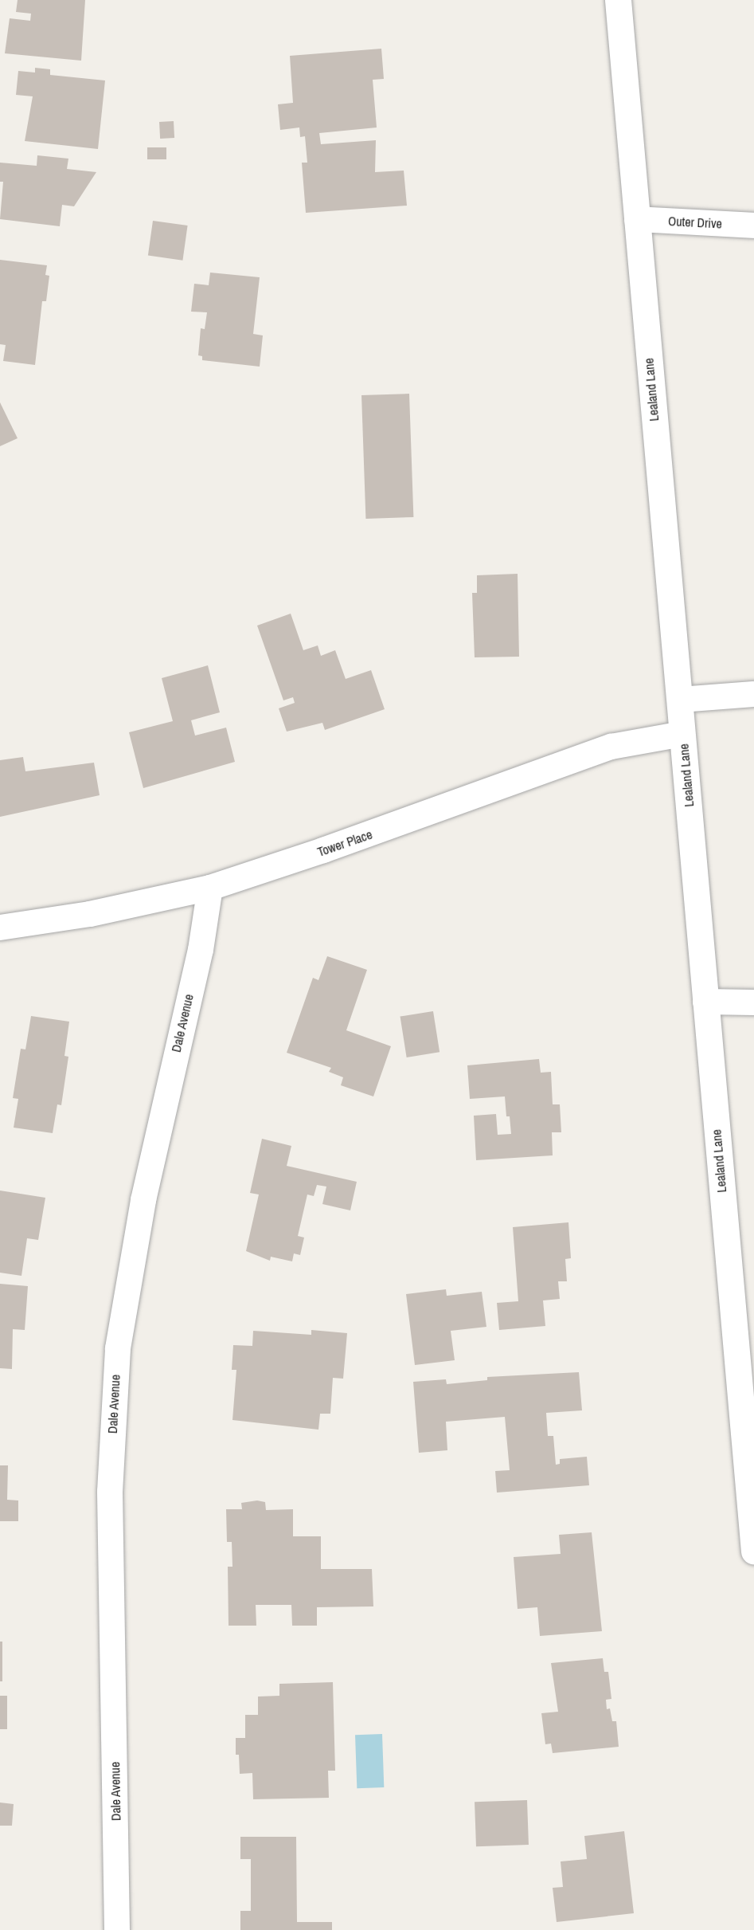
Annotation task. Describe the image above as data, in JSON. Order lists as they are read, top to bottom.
{
  "streets": {
    "street": [
      "Outer Drive",
      "Lealand Lane",
      "Tower Place",
      "Dale Avenue"
    ]
  },
  "crossings": [
    ["Outer Drive", "Lealand Lane"],
    ["Lealand Lane", "Tower Place"],
    ["Tower Place", "Dale Avenue"]
  ]
}
